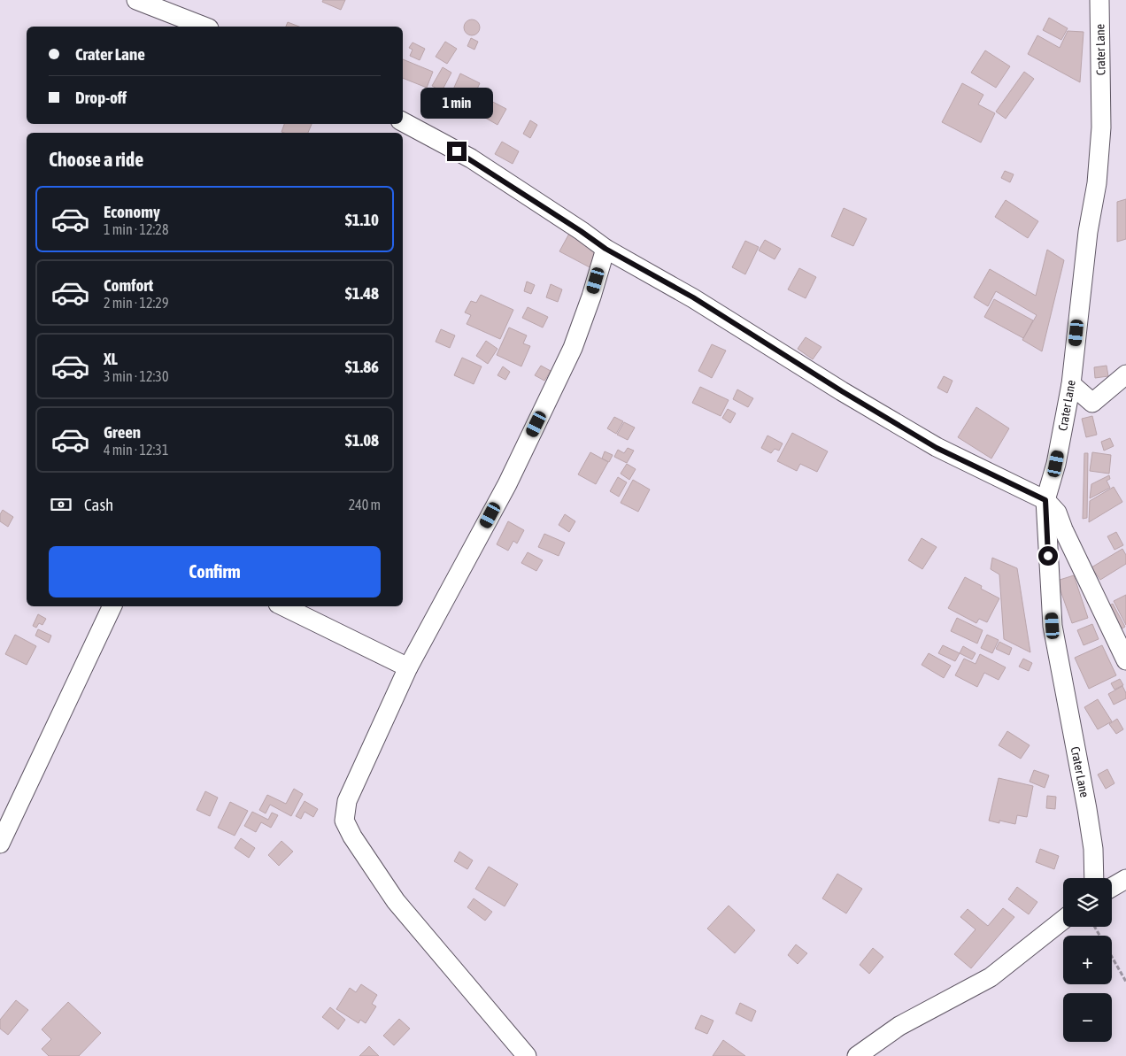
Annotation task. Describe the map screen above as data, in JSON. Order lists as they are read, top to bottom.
{
  "streets": {
    "street": ["Crater Lane"]
  },
  "page": {
    "banner": ["Crater Lane", "Drop-off"],
    "bubble": "1 min",
    "heading": "Choose a ride",
    "list": [
      {
        "name": "Economy",
        "note": "1 min · 12:28",
        "value": "$1.10"
      },
      {
        "name": "Comfort",
        "note": "2 min · 12:29",
        "value": "$1.48"
      },
      {
        "name": "XL",
        "note": "3 min · 12:30",
        "value": "$1.86"
      },
      {
        "name": "Green",
        "note": "4 min · 12:31",
        "value": "$1.08"
      }
    ],
    "pay": ["Cash", "240 m"],
    "buttons": "Confirm",
    "map_buttons": ["+", "−"]
  }
}
